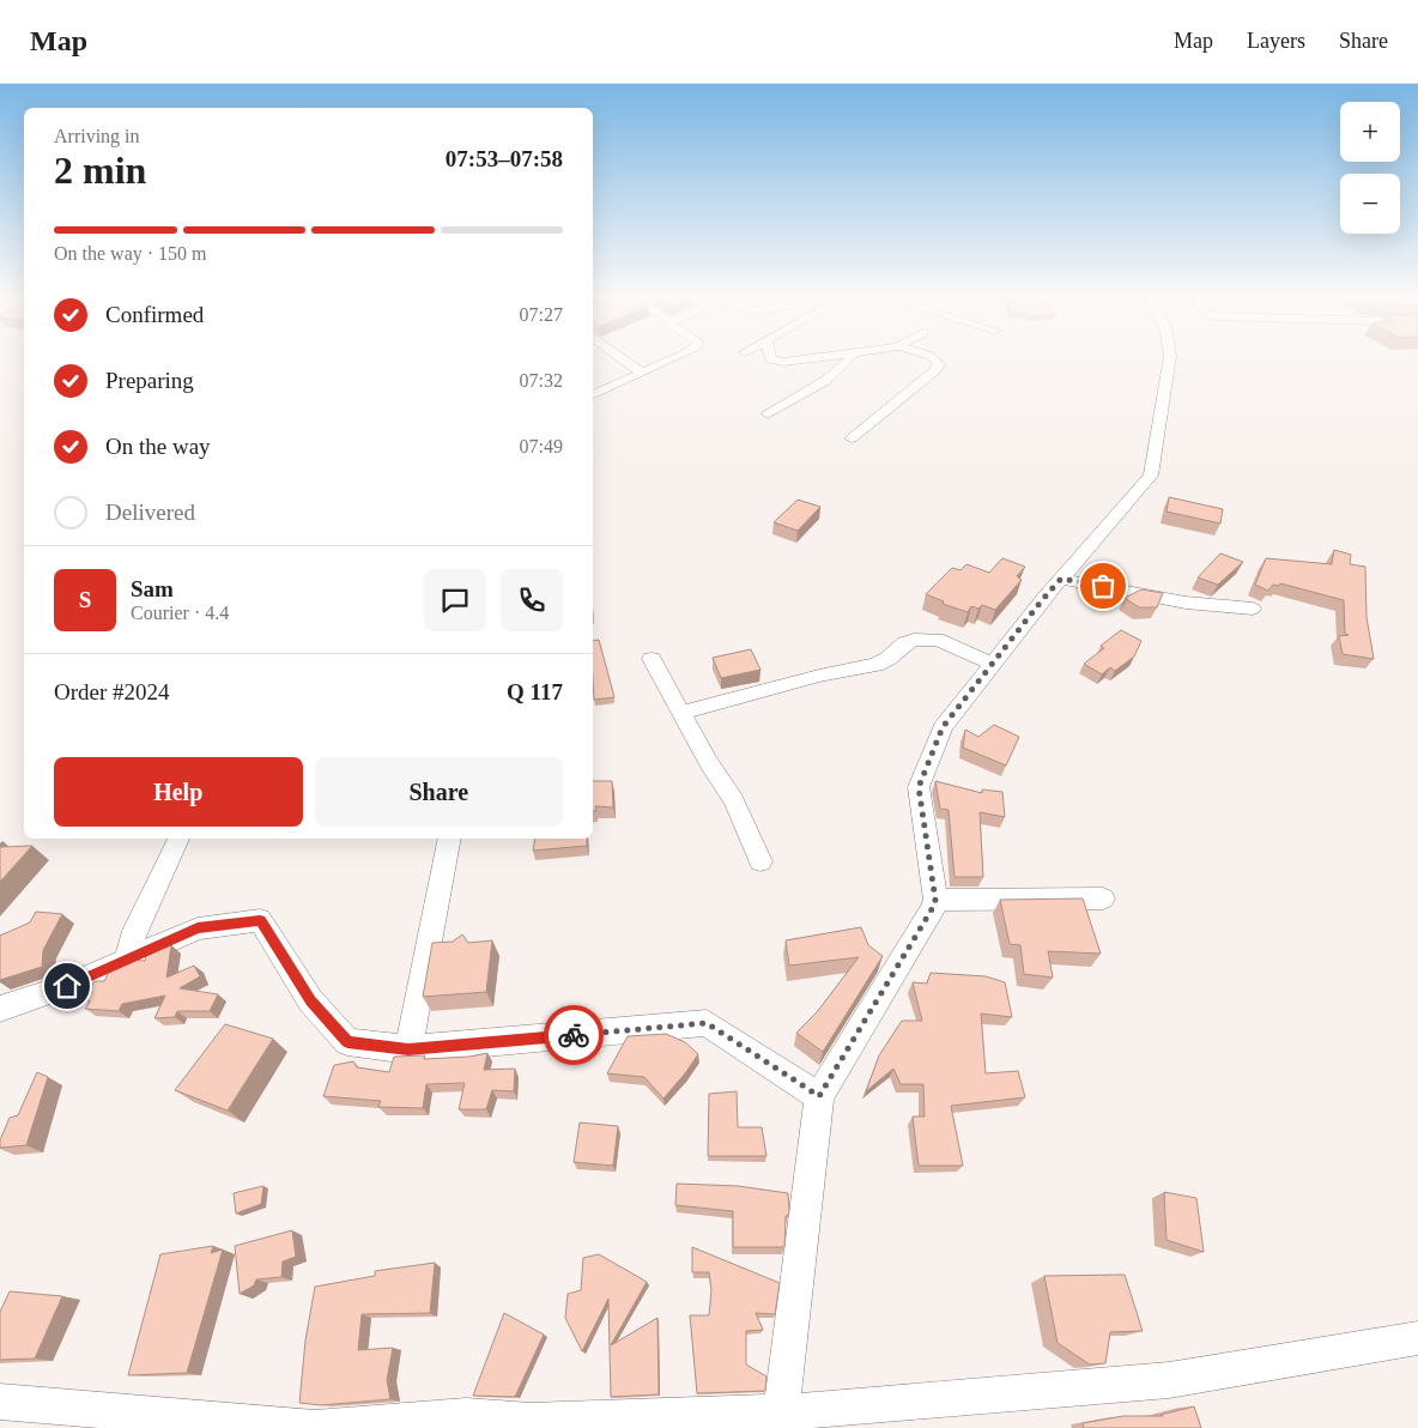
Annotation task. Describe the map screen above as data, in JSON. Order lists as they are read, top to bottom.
{
  "page": {
    "header": "Map",
    "nav": ["Map", "Layers", "Share"],
    "map_buttons": ["+", "−"],
    "heading": ["2 min", "Arriving in", "07:53–07:58"],
    "panel": [
      "Sam",
      "Courier · 4.4",
      "Order #2024",
      "Q 117"
    ],
    "bar": "On the way · 150 m",
    "list": [
      ["Confirmed", "07:27"],
      ["Preparing", "07:32"],
      ["On the way", "07:49"],
      "Delivered"
    ],
    "round": "S",
    "buttons": ["Help", "Share"]
  }
}
